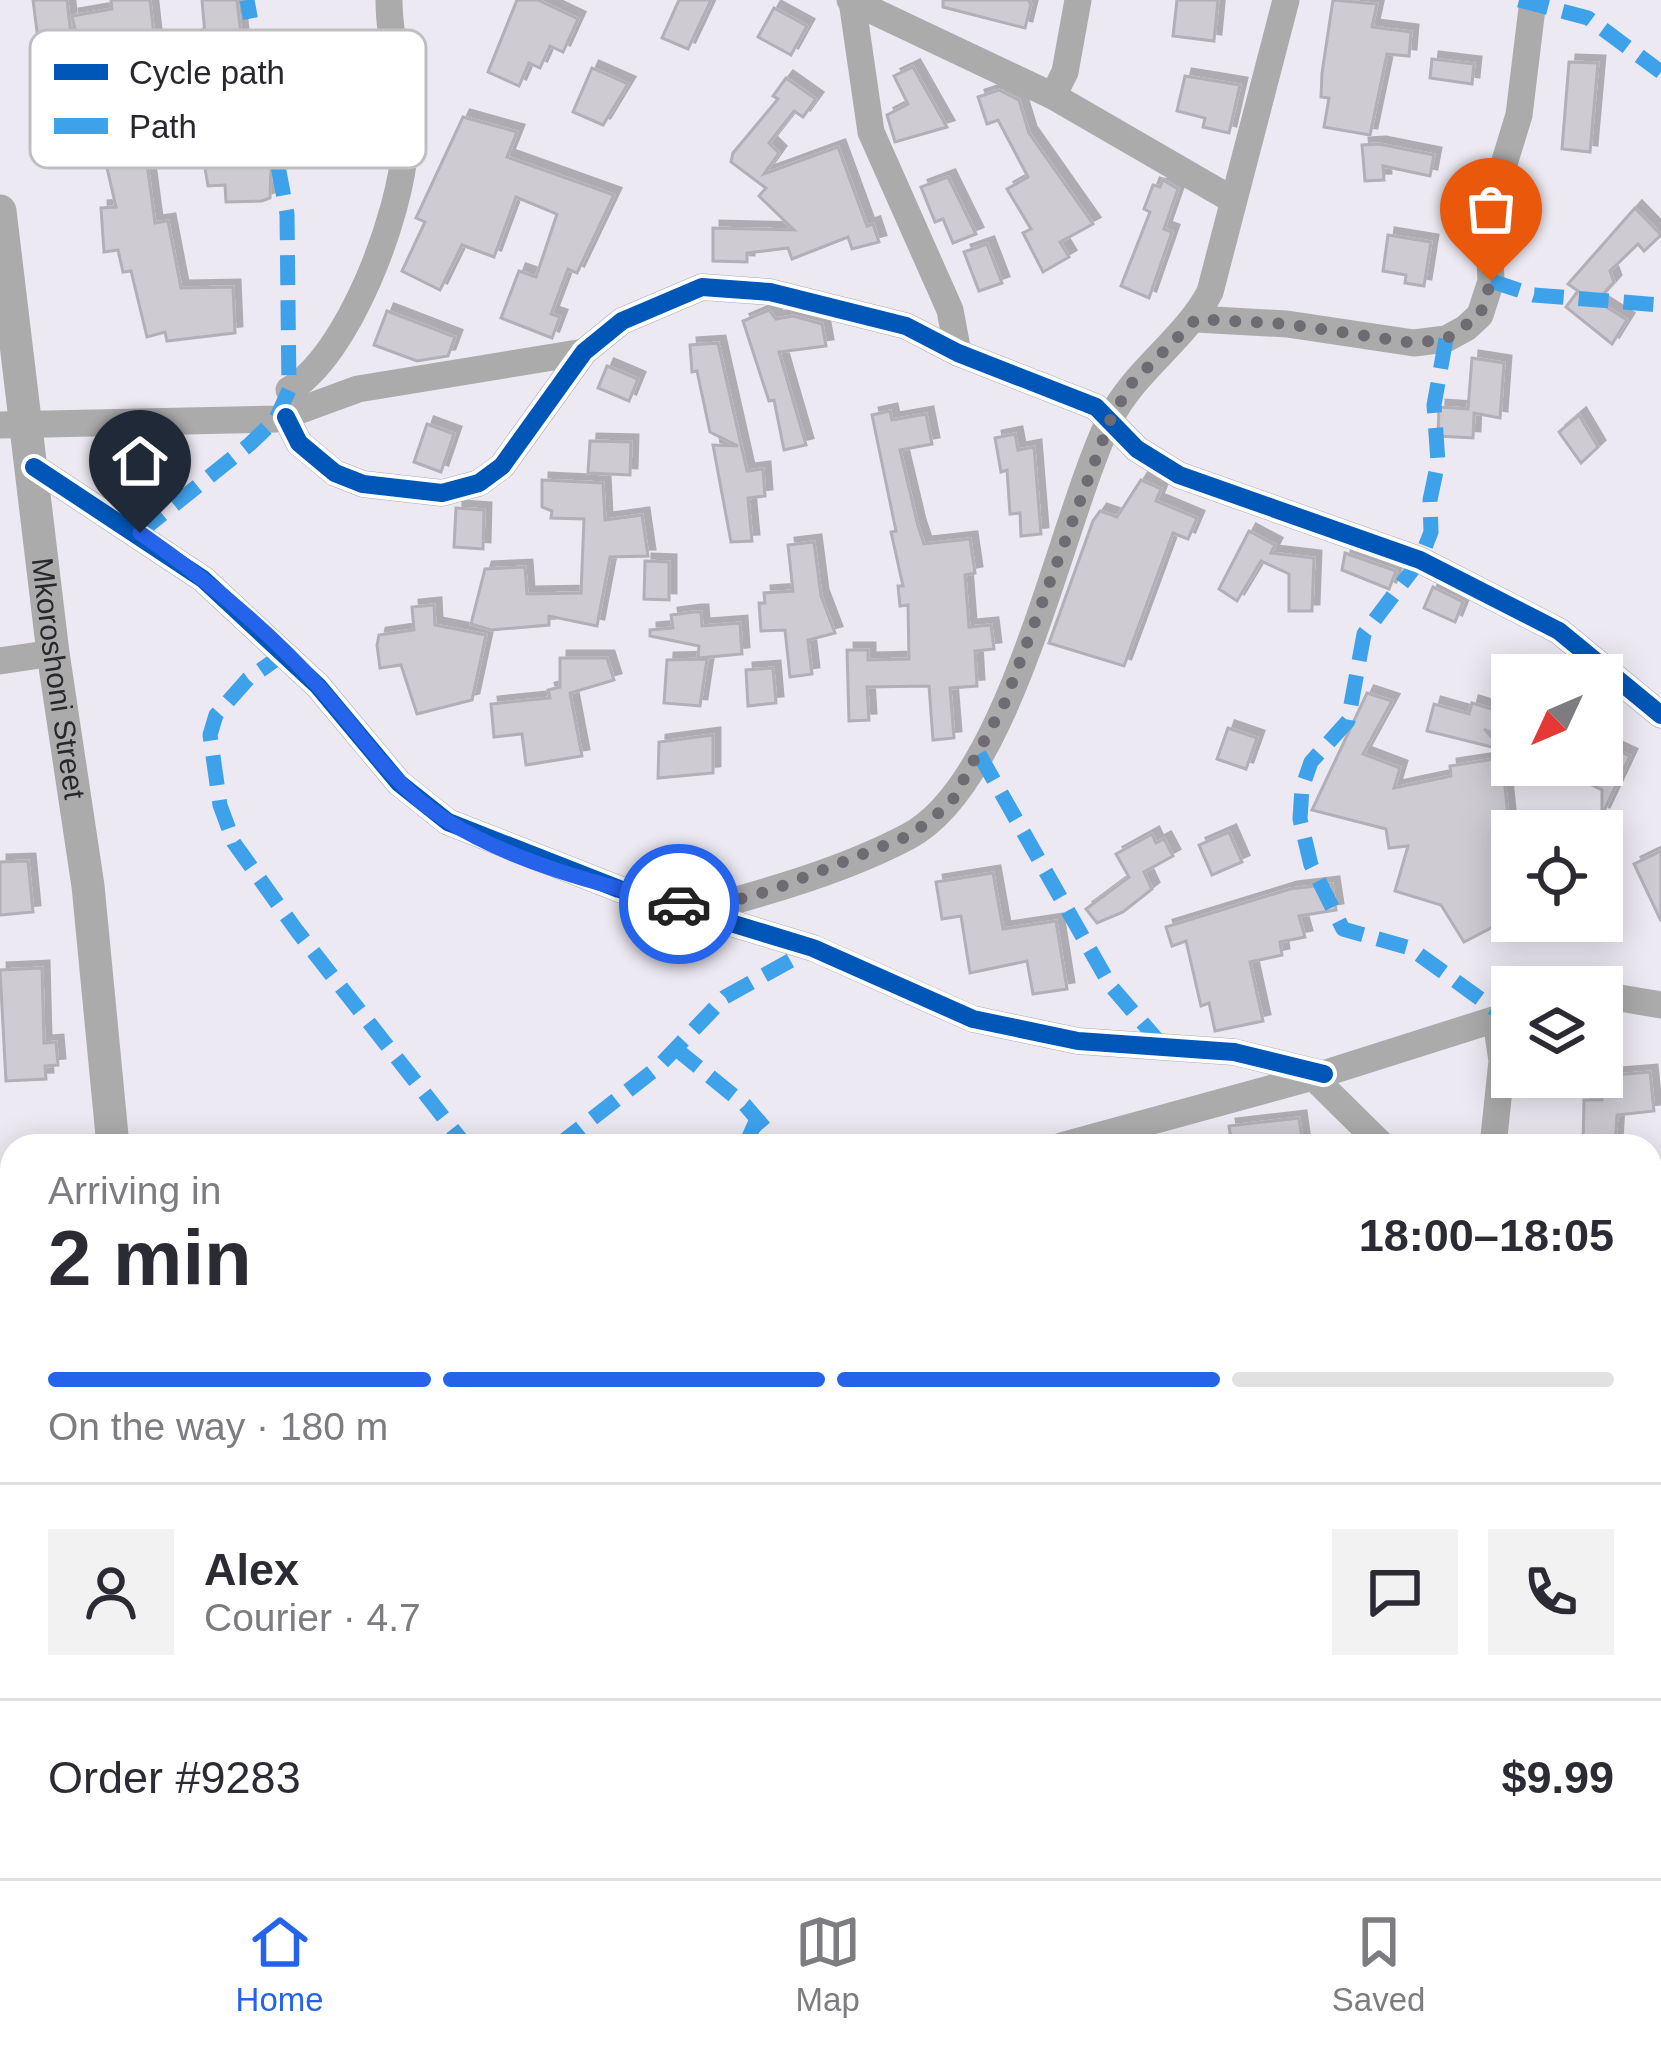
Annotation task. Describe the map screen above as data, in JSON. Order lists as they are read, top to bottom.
{
  "streets": {
    "street": ["Mkoroshoni Street"]
  },
  "legend": ["Cycle path", "Path"],
  "north": "bottom left",
  "page": {
    "heading": ["2 min", "Arriving in", "18:00–18:05"],
    "panel": [
      "Alex",
      "Courier · 4.7",
      "Order #9283",
      "$9.99"
    ],
    "bar": "On the way · 180 m",
    "tabs": ["Home", "Map", "Saved"]
  }
}
